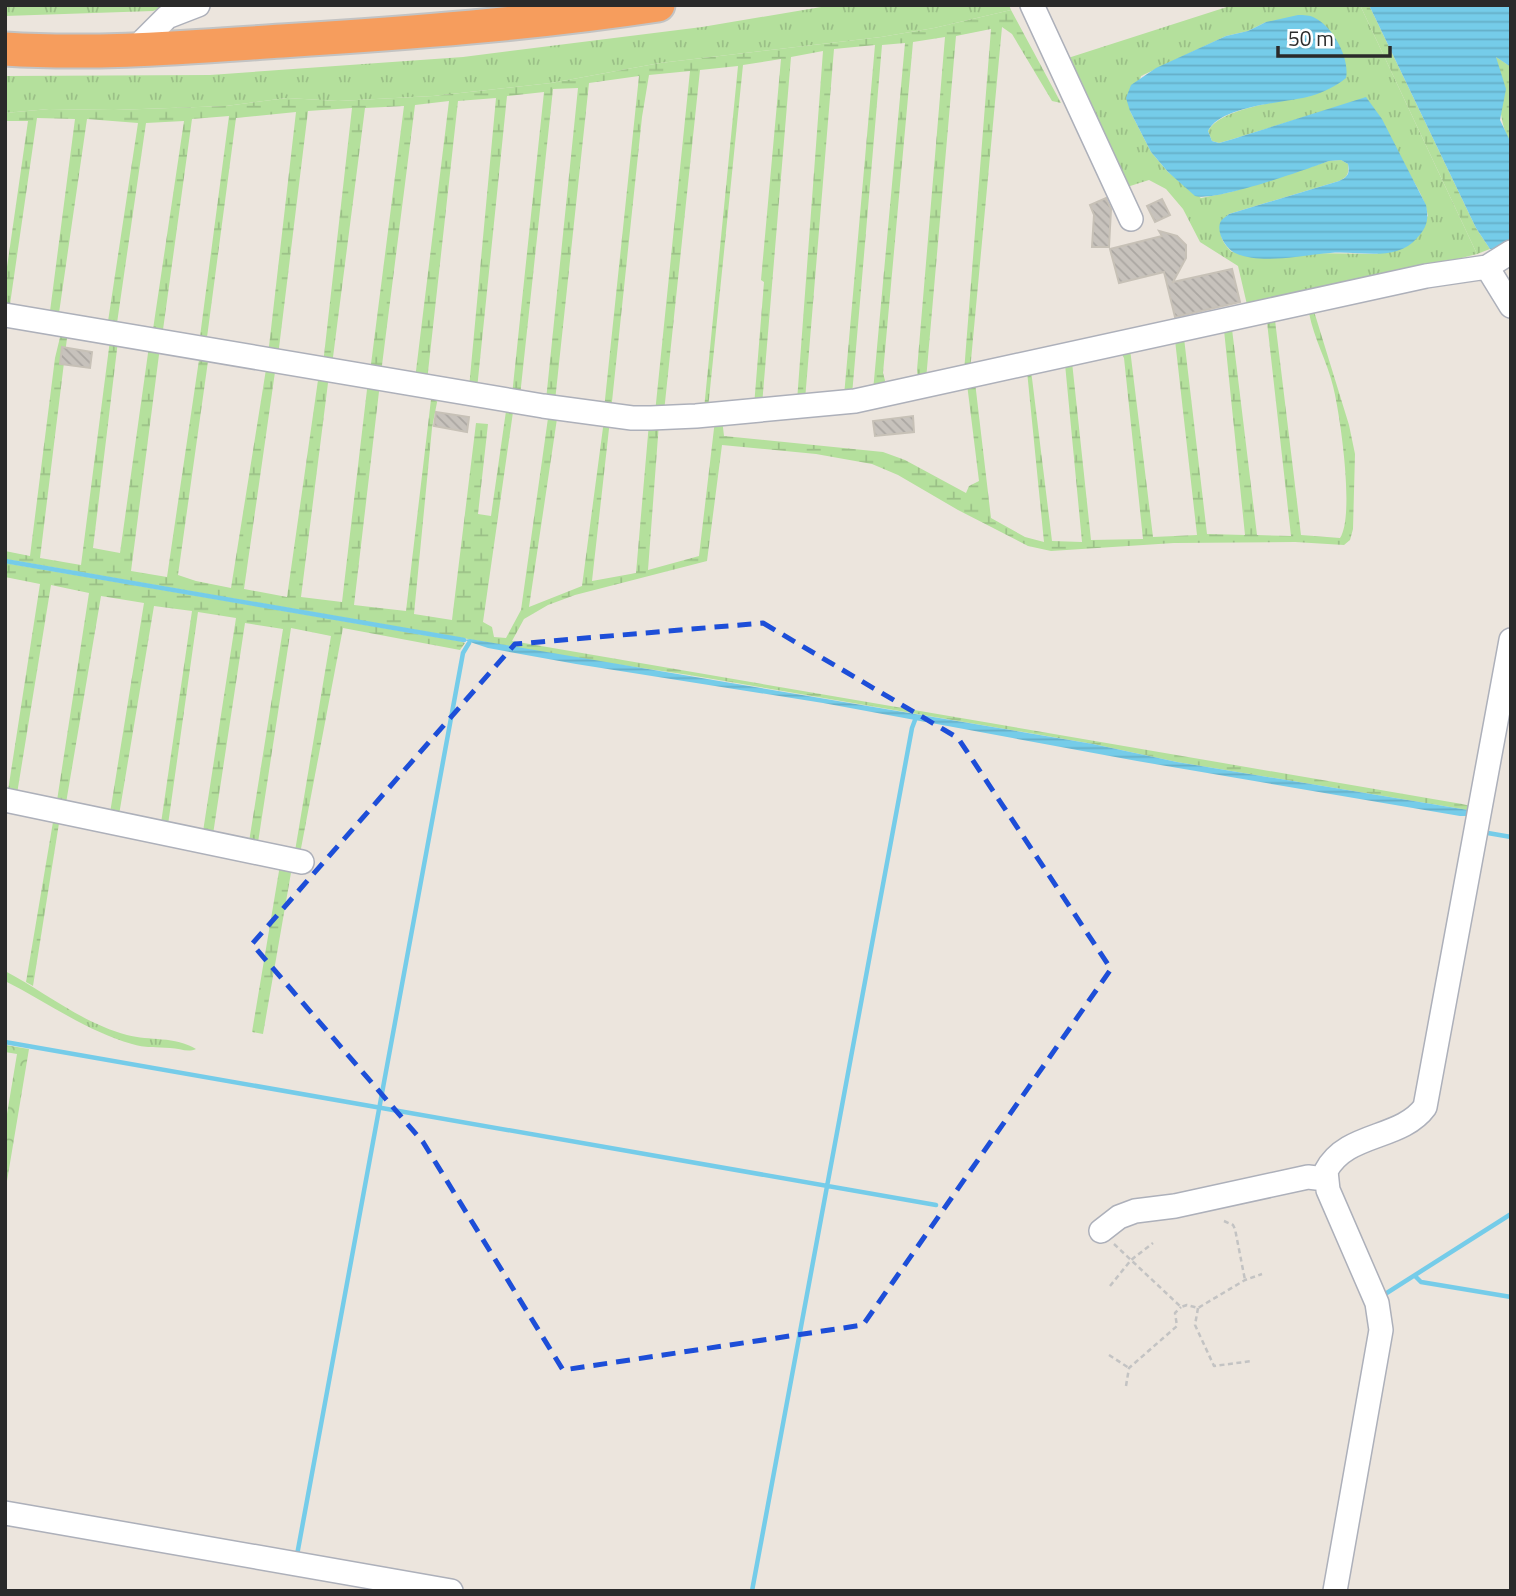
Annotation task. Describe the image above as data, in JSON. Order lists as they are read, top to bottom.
{
  "scale_bar": "50 m"
}
